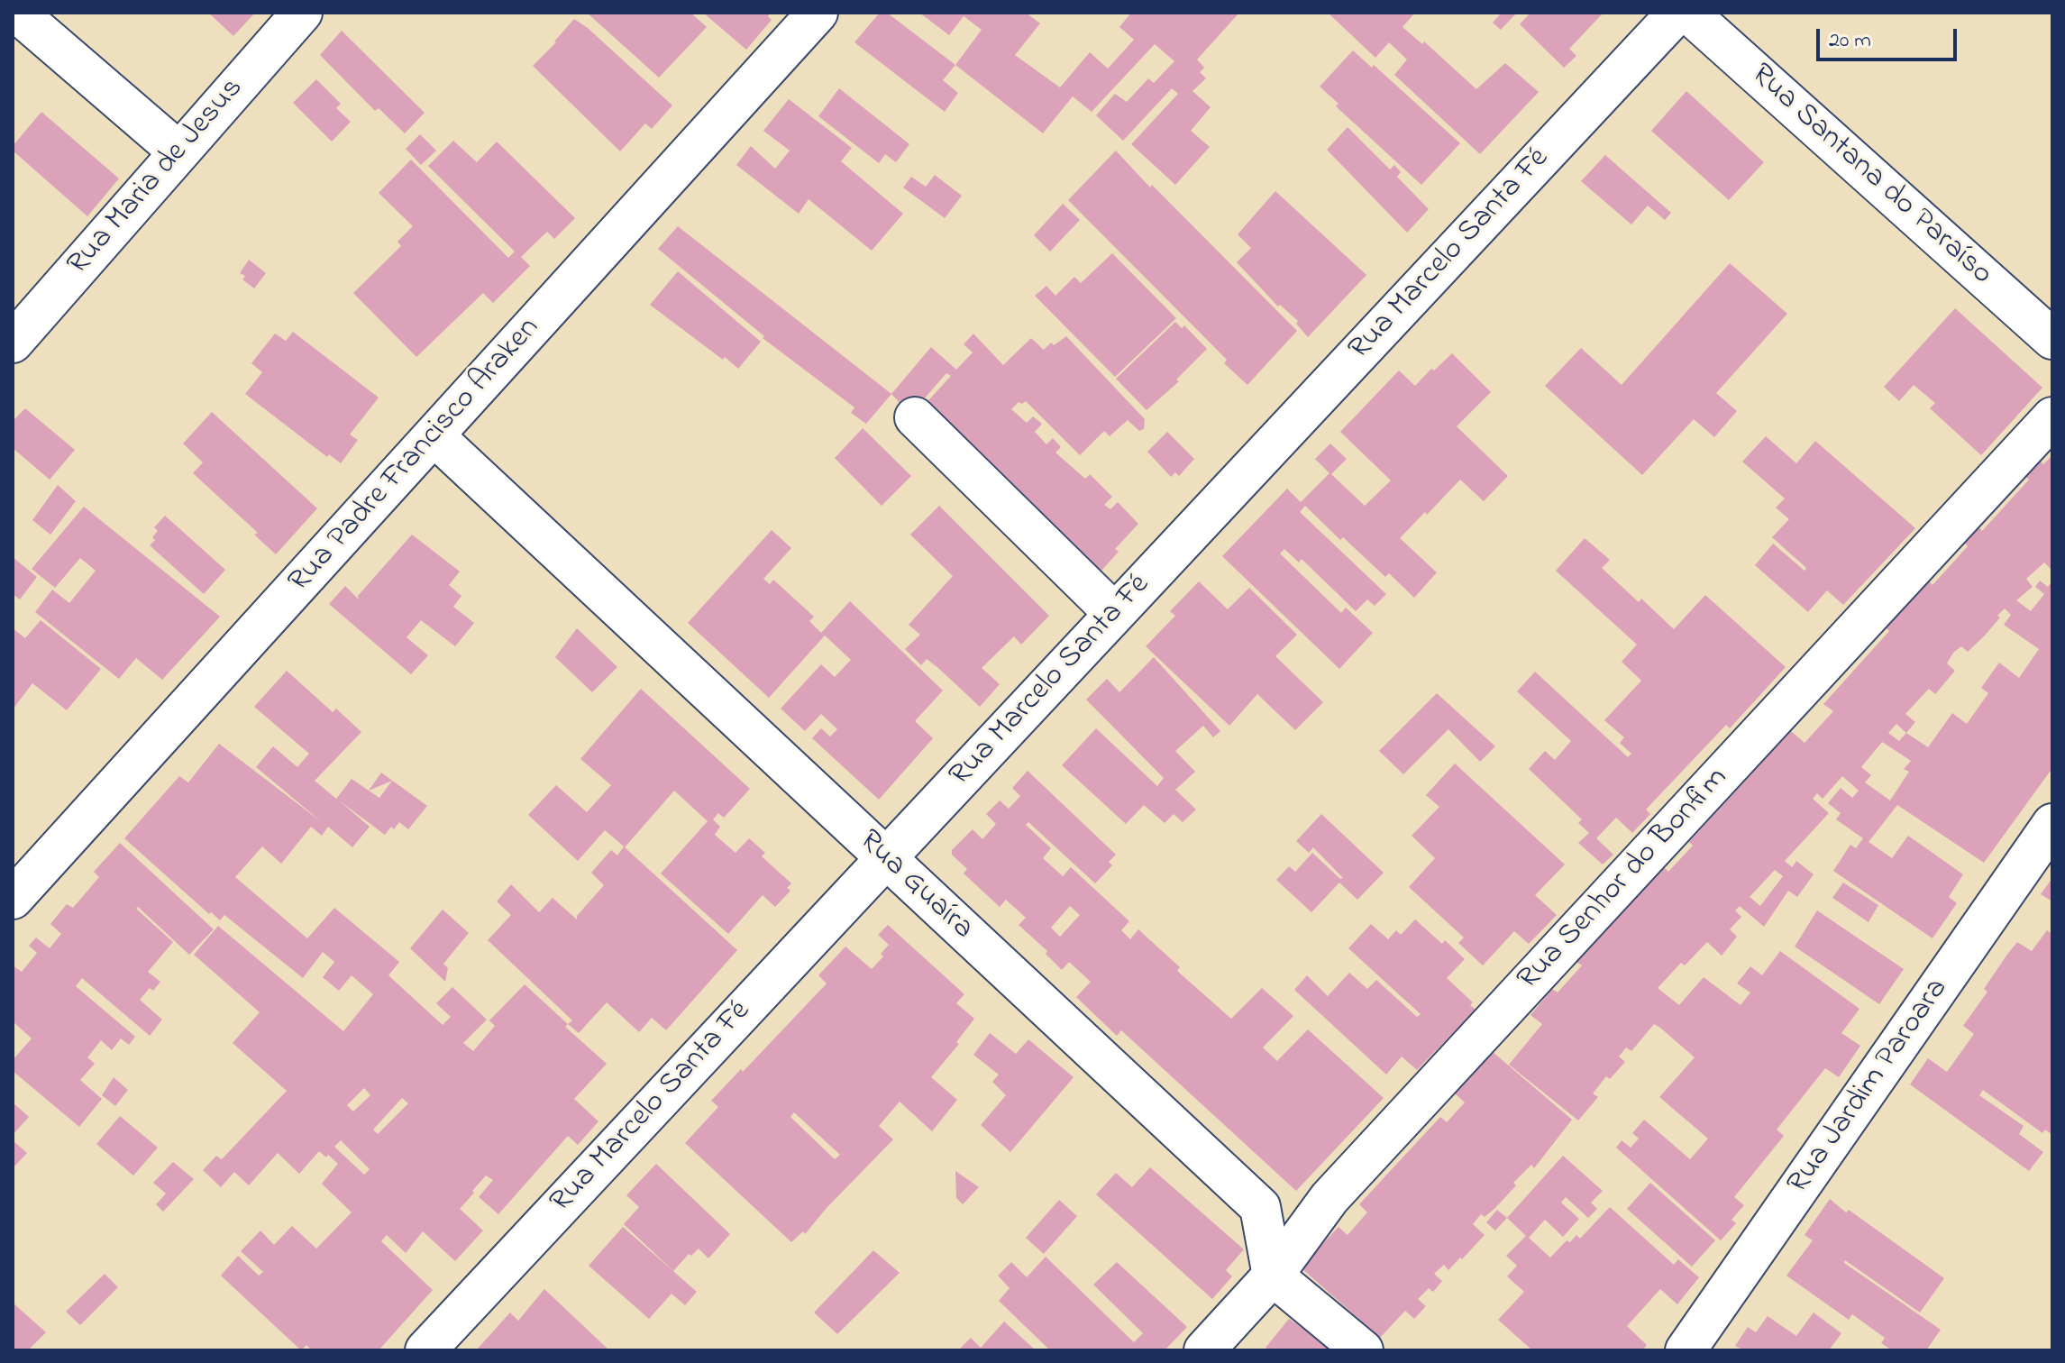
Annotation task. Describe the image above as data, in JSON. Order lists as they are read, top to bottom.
{
  "streets": {
    "street": [
      "Rua Santana do Paraíso",
      "Rua Maria de Jesus",
      "Rua Marcelo Santa Fé",
      "Rua Padre Francisco Araken",
      "Rua Senhor do Bonfim",
      "Rua Guaíra",
      "Rua Jardim Paroara"
    ]
  },
  "crossings": [
    ["Rua Marcelo Santa Fé", "Rua Guaíra"],
    ["Rua Padre Francisco Araken", "Rua Guaíra"],
    ["Rua Senhor do Bonfim", "Rua Guaíra"]
  ],
  "scale_bar": "20 m"
}
